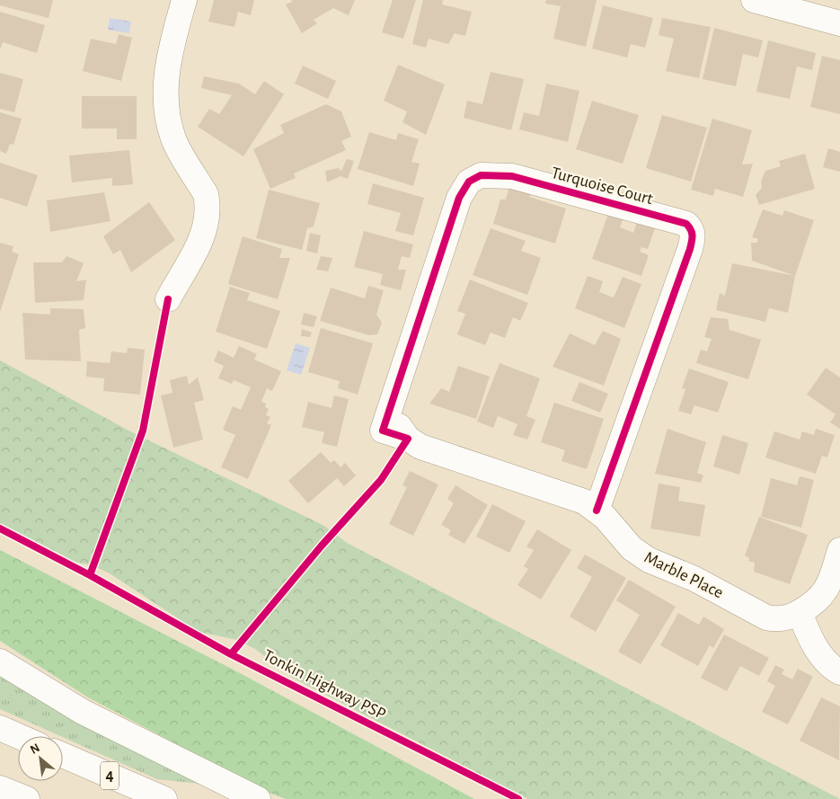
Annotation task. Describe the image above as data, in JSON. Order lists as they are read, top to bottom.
{
  "streets": {
    "main road": ["Turquoise Court", "Marble Place", "4"],
    "cycle path": ["Tonkin Highway PSP"]
  },
  "crossings": [
    ["Turquoise Court", "Marble Place"]
  ],
  "north": "top left"
}
